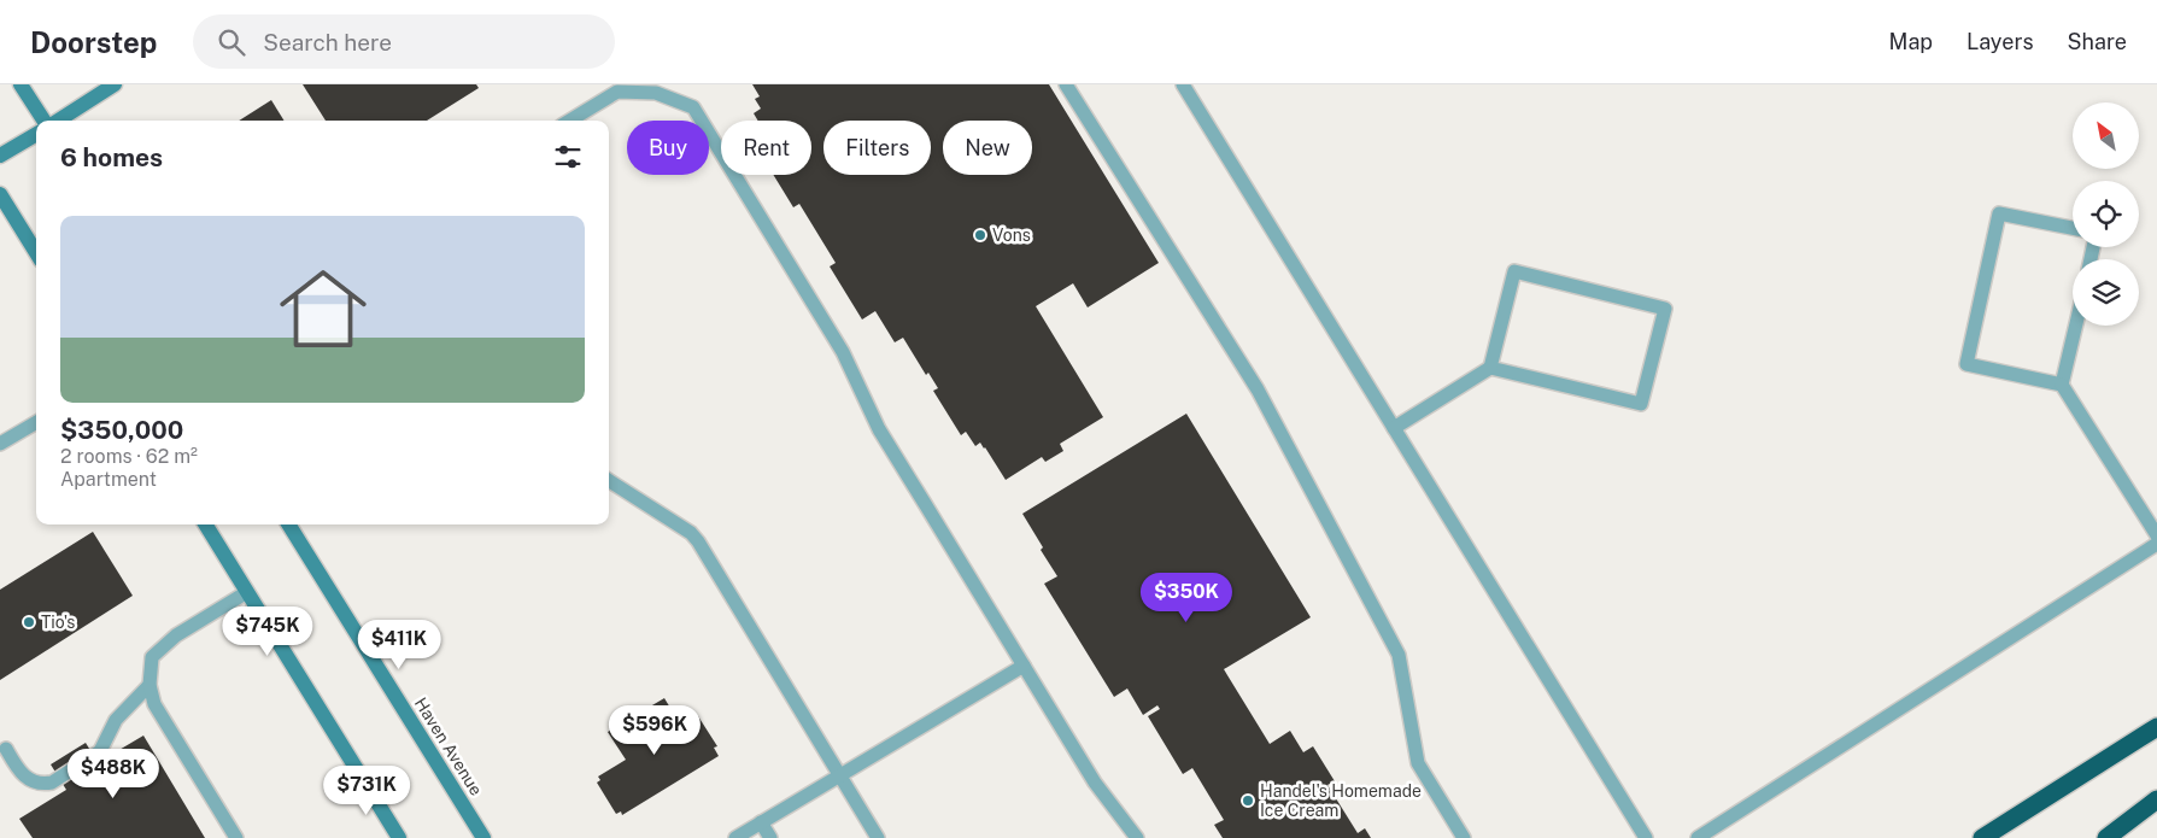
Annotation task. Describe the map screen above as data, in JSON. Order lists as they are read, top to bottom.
{
  "streets": {
    "main road": ["Haven Avenue"]
  },
  "places": ["Vons", "Tio's", "Handel's Homemade Ice Cream"],
  "north": "top left",
  "page": {
    "header": "Doorstep",
    "search": "Search here",
    "nav": ["Map", "Layers", "Share"],
    "chip": [
      "Buy",
      "Rent",
      "Filters",
      "New"
    ],
    "heading": "6 homes",
    "list": [
      {
        "name": "$350,000",
        "note": "2 rooms · 62 m² · Apartment"
      }
    ],
    "price": [
      "$350K",
      "$745K",
      "$411K",
      "$596K",
      "$488K",
      "$731K"
    ]
  }
}
